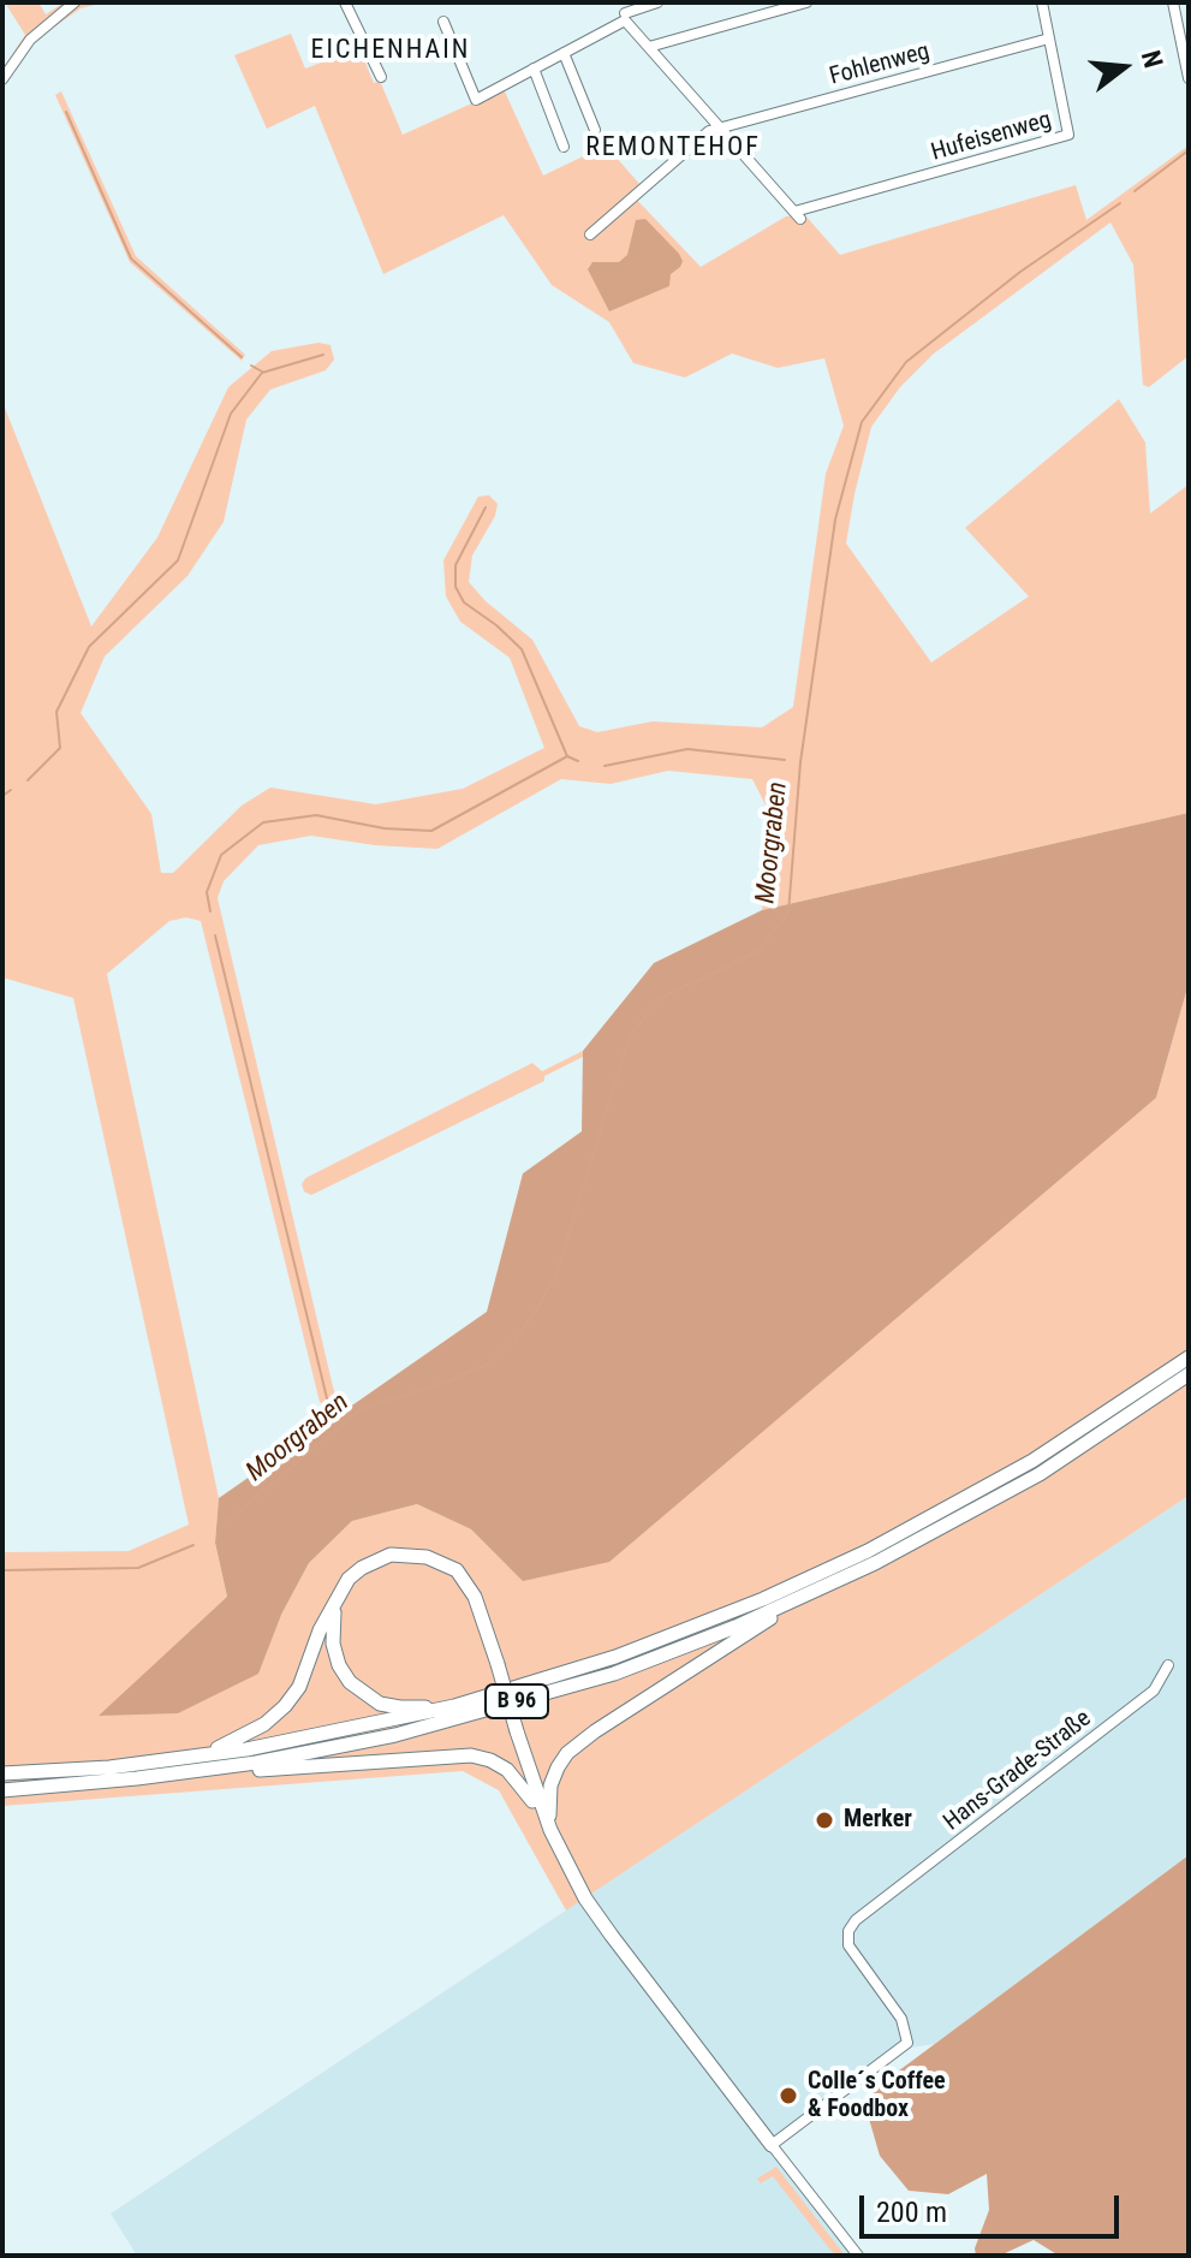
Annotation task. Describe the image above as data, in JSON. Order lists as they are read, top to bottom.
{
  "streets": {
    "highway": ["B 96"],
    "street": ["Fohlenweg", "Hufeisenweg", "Hans-Grade-Straße"]
  },
  "crossings": [
    ["Fohlenweg", "Hufeisenweg"]
  ],
  "districts": ["EICHENHAIN", "REMONTEHOF"],
  "water": ["Moorgraben"],
  "places": ["Merker", "Colle´s Coffee & Foodbox"],
  "scale_bar": "200 m",
  "north": "right"
}
